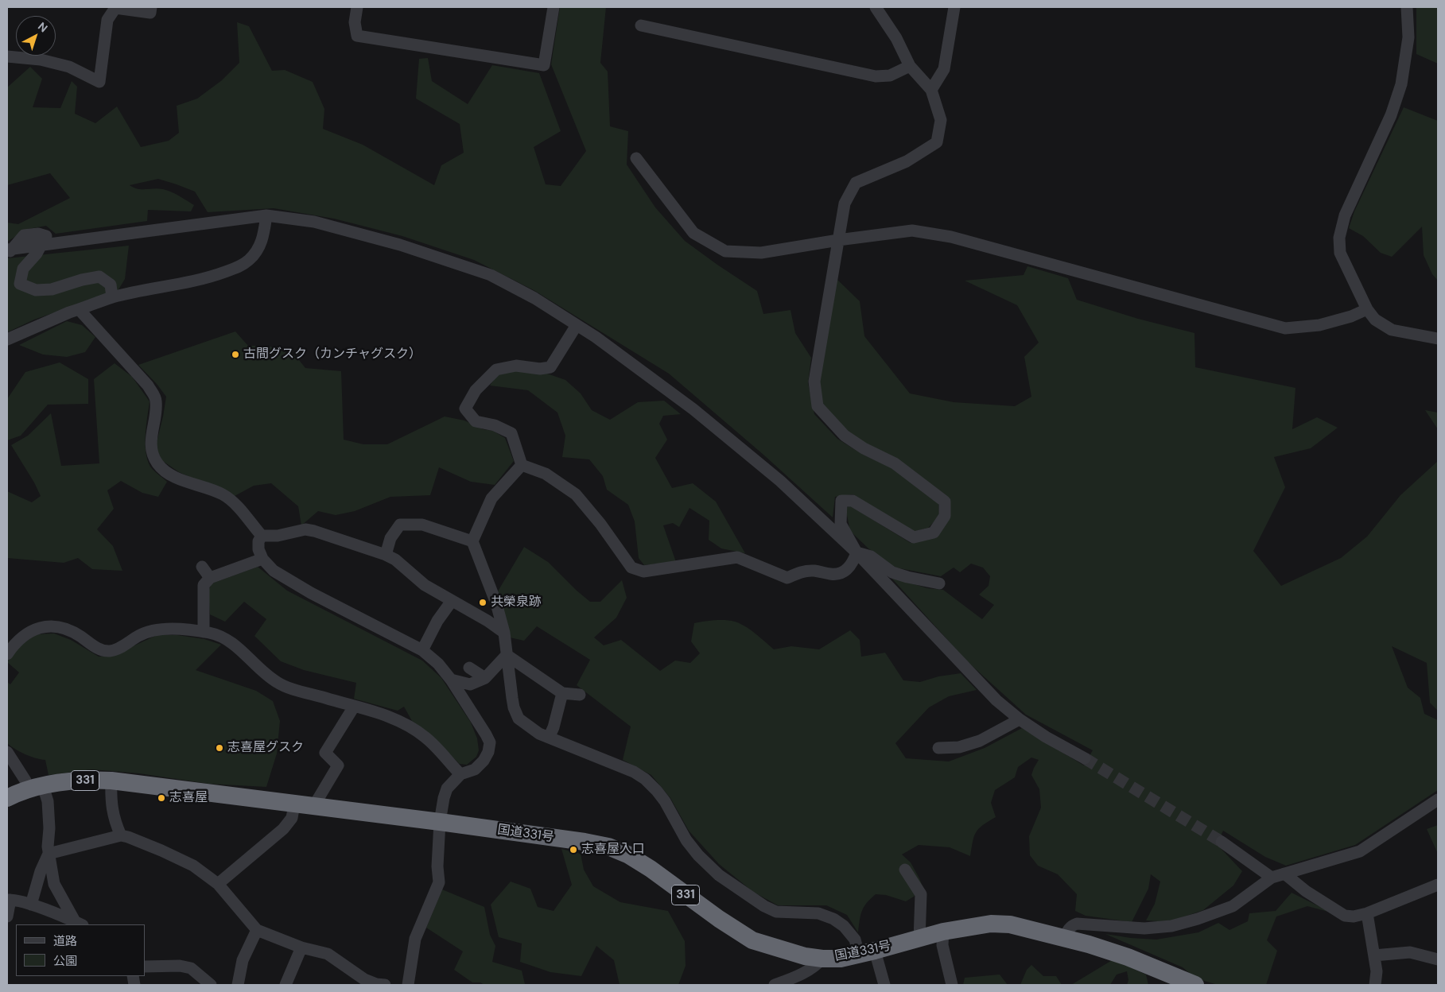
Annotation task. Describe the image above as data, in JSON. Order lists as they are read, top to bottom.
{
  "streets": {
    "highway": ["331", "国道331号"]
  },
  "places": [
    "古間グスク（カンチャグスク）",
    "共榮泉跡",
    "志喜屋グスク",
    "志喜屋",
    "志喜屋入口"
  ],
  "legend": ["道路", "公園"],
  "north": "top right"
}
